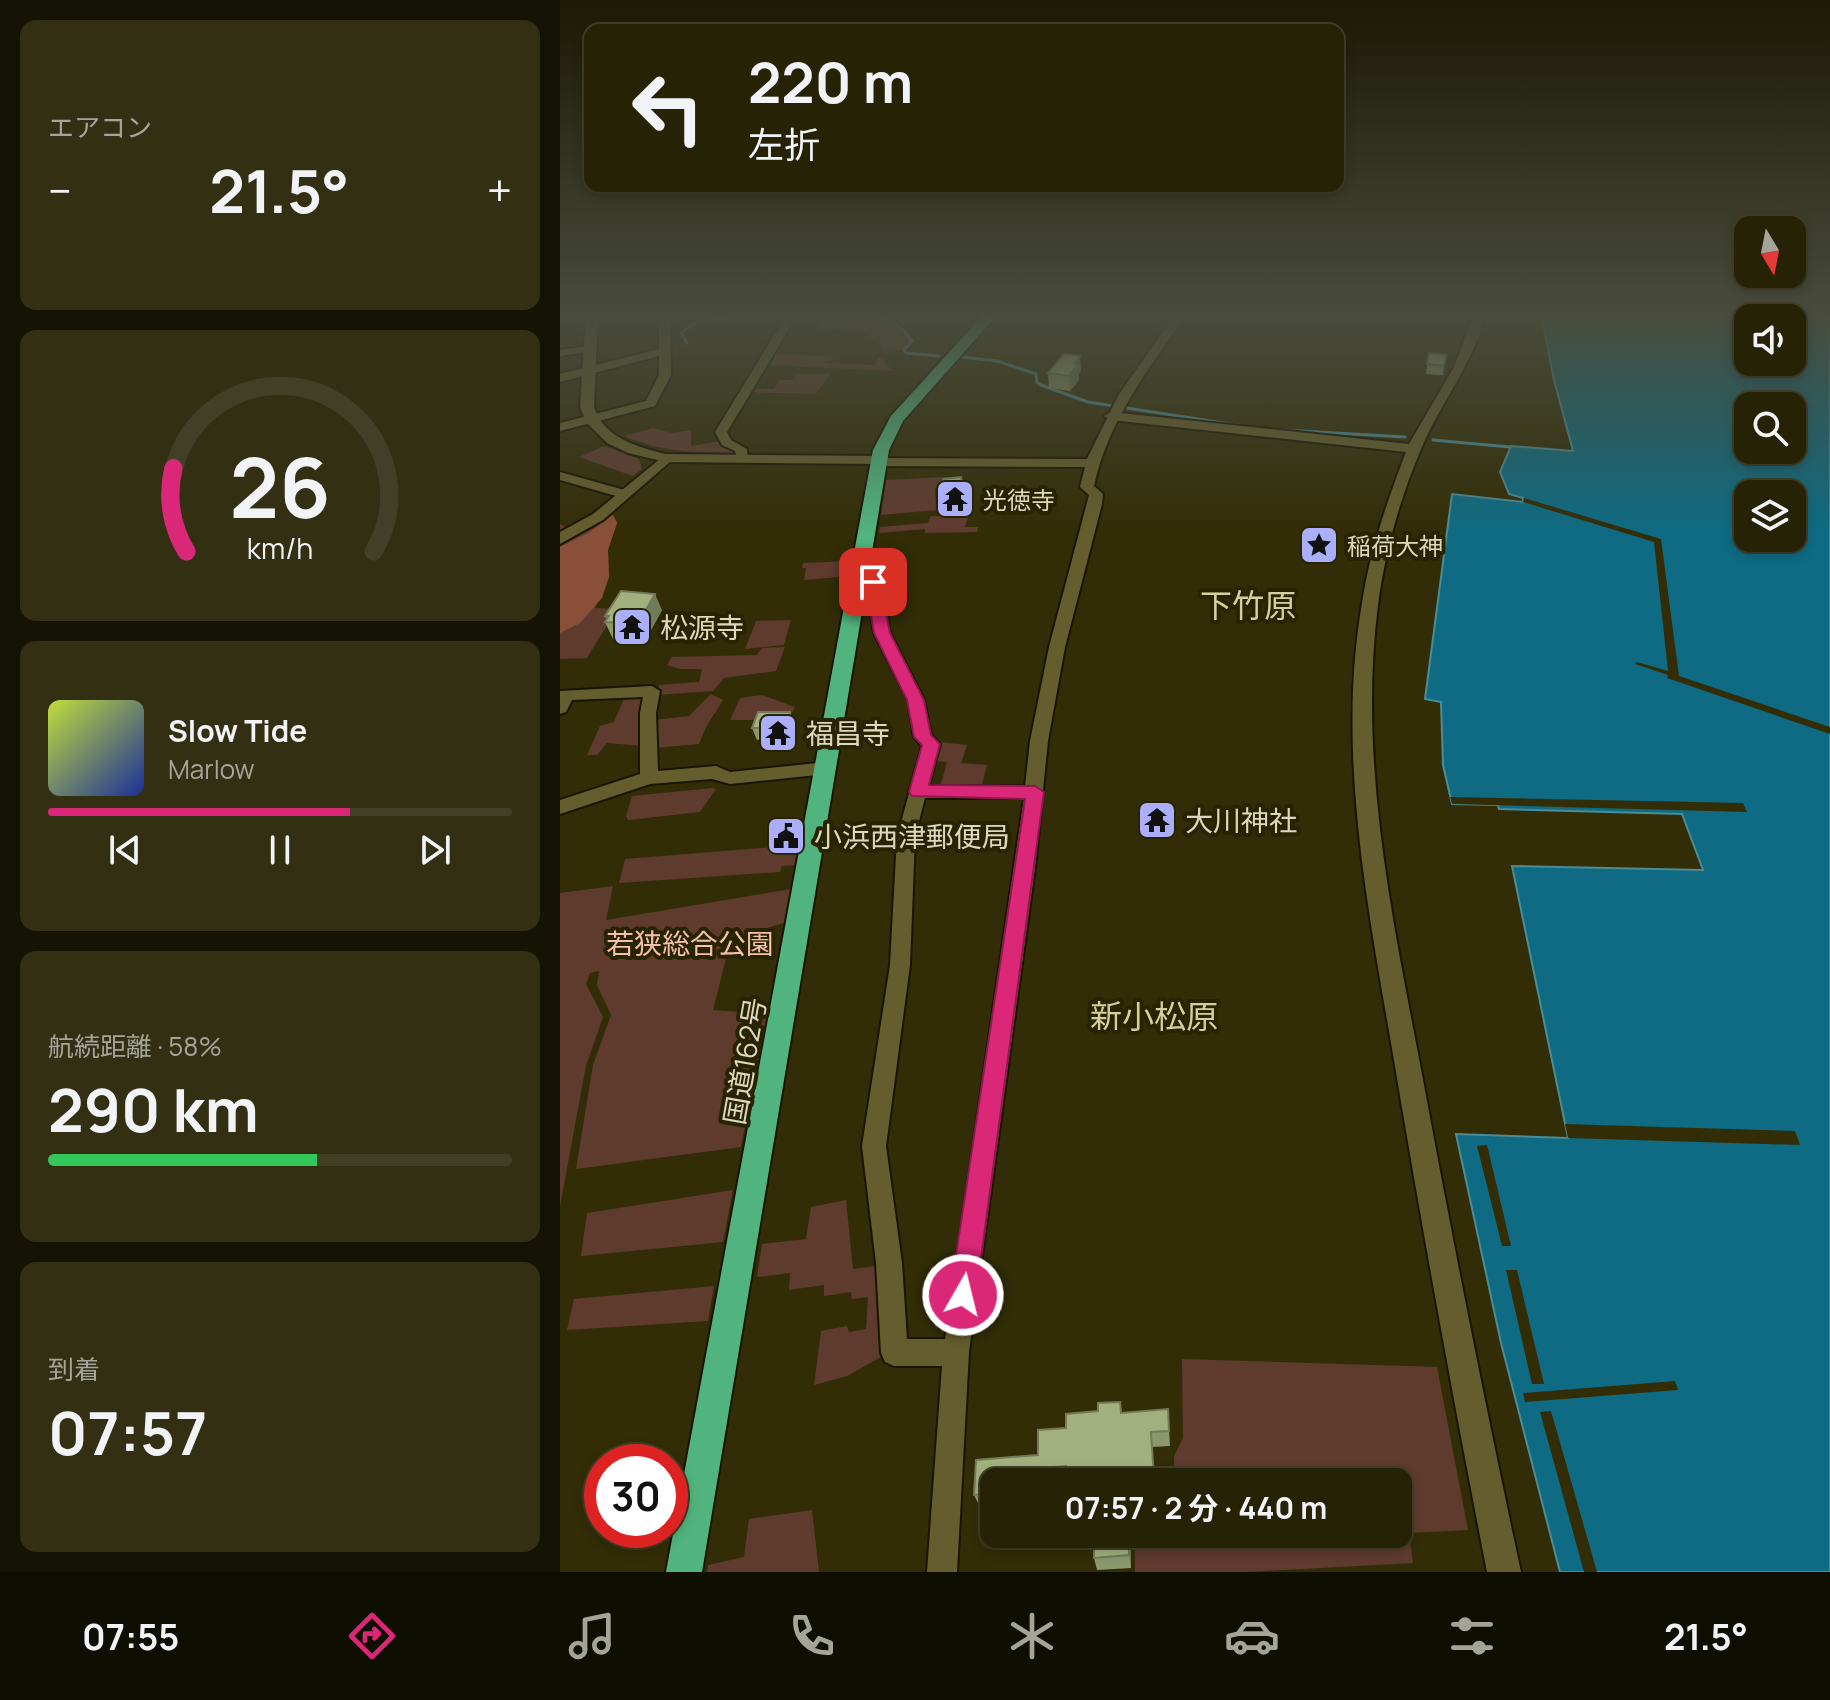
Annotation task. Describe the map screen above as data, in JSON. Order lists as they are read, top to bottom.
{
  "streets": {
    "highway": ["国道162号"]
  },
  "districts": ["下竹原", "新小松原"],
  "parks": ["若狭総合公園"],
  "places": {
    "temple": [
      "光徳寺",
      "松源寺",
      "福昌寺",
      "大川神社"
    ],
    "place": ["稲荷大神"],
    "public building": ["小浜西津郵便局"]
  },
  "north": "bottom",
  "page": {
    "tile": [
      "エアコン",
      ["航続距離 · 58%", "290 km"],
      ["到着", "07:57"]
    ],
    "turn": ["220 m", "左折"],
    "heat": ["−", "21.5°", "+"],
    "song": ["Slow Tide", "Marlow"],
    "limit": "30",
    "trip": "07:57 · 2 分 · 440 m",
    "tabs": ["07:55", "21.5°"],
    "gauge": ["26", "km/h"]
  }
}
